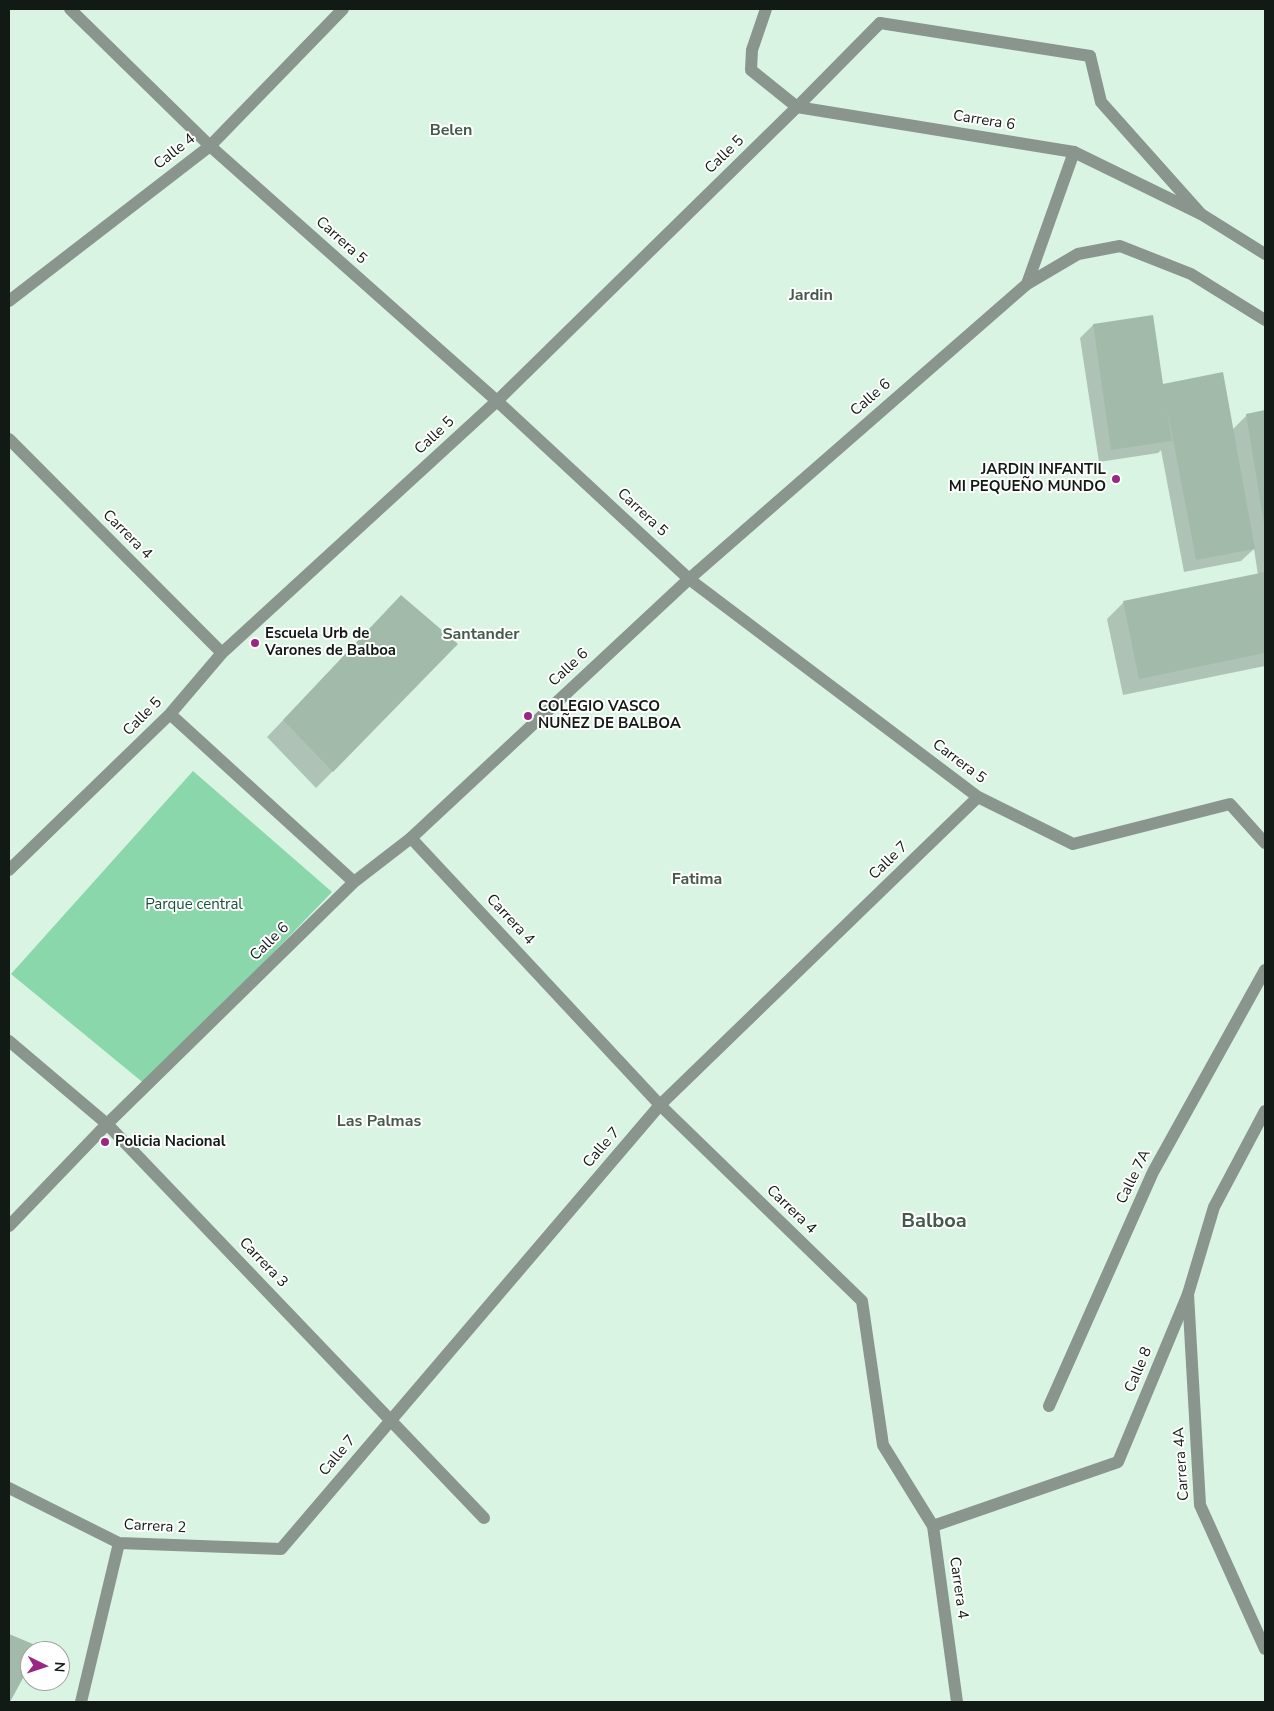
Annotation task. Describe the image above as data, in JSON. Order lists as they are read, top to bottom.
{
  "streets": {
    "street": [
      "Carrera 6",
      "Calle 4",
      "Calle 5",
      "Carrera 5",
      "Calle 6",
      "Carrera 4",
      "Calle 7",
      "Calle 7A",
      "Carrera 3",
      "Calle 8",
      "Carrera 4A",
      "Carrera 2"
    ]
  },
  "crossings": [
    ["Carrera 6", "Calle 5"],
    ["Calle 4", "Carrera 5"],
    ["Calle 5", "Carrera 5"],
    ["Calle 5", "Carrera 4"],
    ["Carrera 5", "Calle 6"],
    ["Carrera 5", "Calle 7"],
    ["Calle 6", "Carrera 4"],
    ["Calle 6", "Carrera 3"],
    ["Carrera 4", "Calle 7"],
    ["Carrera 4", "Calle 8"],
    ["Calle 7", "Carrera 3"],
    ["Calle 7", "Carrera 2"],
    ["Calle 8", "Carrera 4A"]
  ],
  "districts": [
    "Belen",
    "Jardin",
    "Santander",
    "Fatima",
    "Las Palmas",
    "Balboa"
  ],
  "parks": ["Parque central"],
  "places": [
    "JARDIN INFANTIL MI PEQUEÑO MUNDO",
    "Escuela Urb de Varones de Balboa",
    "COLEGIO VASCO NUÑEZ DE BALBOA",
    "Policia Nacional"
  ],
  "north": "right"
}
